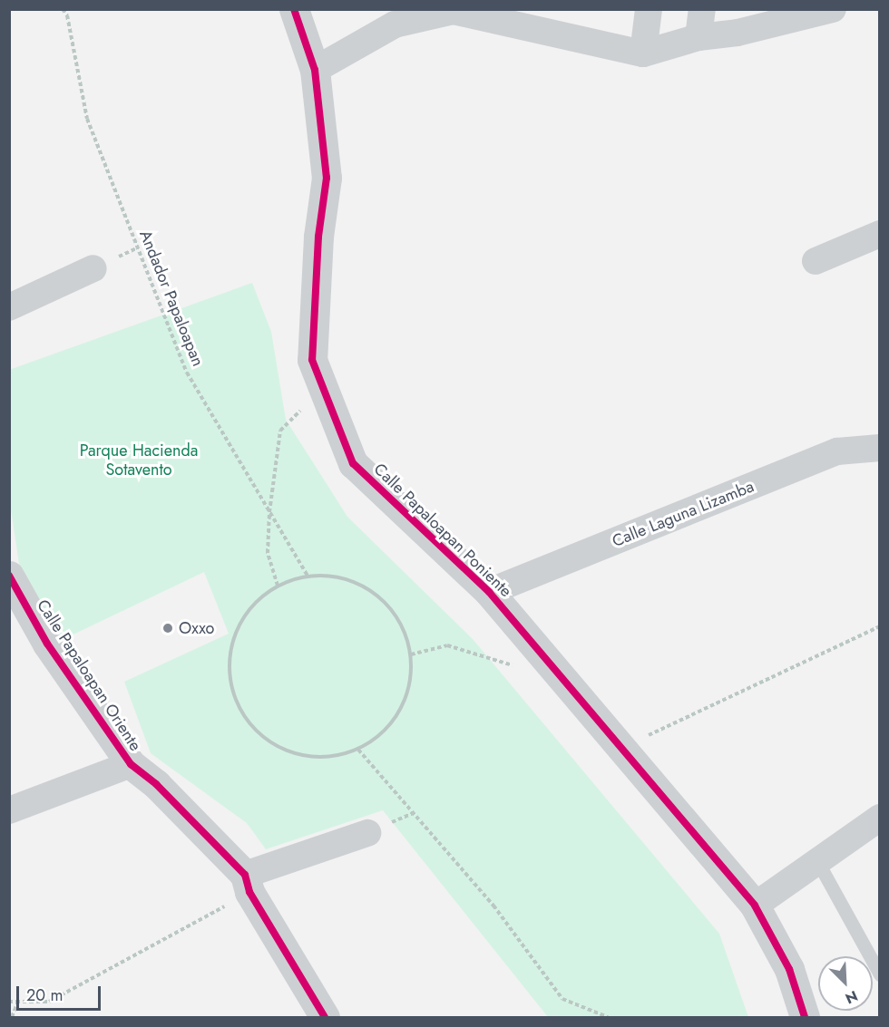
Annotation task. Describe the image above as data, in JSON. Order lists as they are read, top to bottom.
{
  "streets": {
    "street": ["Calle Laguna Lizamba", "Calle Papaloapan Poniente", "Calle Papaloapan Oriente"],
    "path": ["Andador Papaloapan"]
  },
  "crossings": [
    ["Calle Laguna Lizamba", "Calle Papaloapan Poniente"]
  ],
  "parks": ["Parque Hacienda Sotavento"],
  "places": ["Oxxo"],
  "scale_bar": "20 m",
  "north": "bottom right"
}
